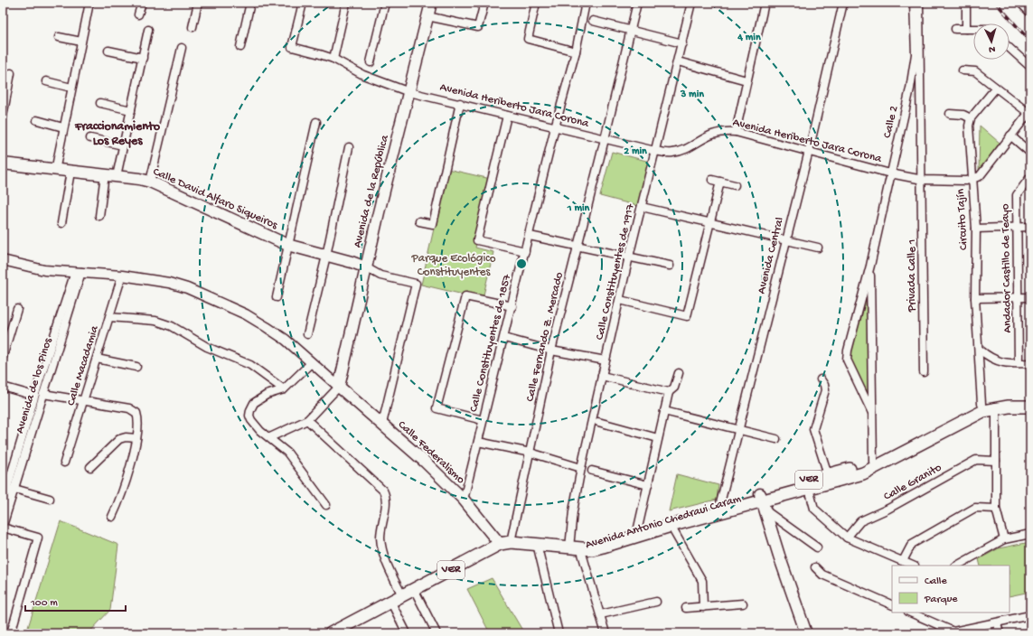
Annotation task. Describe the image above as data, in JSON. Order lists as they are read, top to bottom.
{
  "streets": {
    "main road": [
      "Avenida de la República",
      "Calle David Alfaro Siqueiros",
      "Calle Federalismo",
      "VER",
      "Avenida Antonio Chedraui Caram"
    ],
    "street": [
      "Avenida Heriberto Jara Corona",
      "Calle 2",
      "Circuito Tajín",
      "Avenida Central",
      "Andador Castillo de Teayo",
      "Calle Constituyentes de 1917",
      "Privada Calle 1",
      "Calle Fernando Z. Mercado",
      "Calle Constituyentes de 1857",
      "Calle Macadamia",
      "Avenida de los Pinos",
      "Calle Granito"
    ]
  },
  "crossings": [
    ["Avenida Heriberto Jara Corona", "Calle 2"],
    ["Avenida Heriberto Jara Corona", "Avenida de la República"],
    ["Avenida Heriberto Jara Corona", "Circuito Tajín"],
    ["Avenida Heriberto Jara Corona", "Avenida Central"],
    ["Avenida Heriberto Jara Corona", "Calle Constituyentes de 1917"],
    ["Avenida Heriberto Jara Corona", "Privada Calle 1"],
    ["Avenida Heriberto Jara Corona", "Calle Fernando Z. Mercado"],
    ["Avenida Heriberto Jara Corona", "Calle Constituyentes de 1857"],
    ["Calle 2", "Avenida Antonio Chedraui Caram"],
    ["Avenida de la República", "Calle David Alfaro Siqueiros"],
    ["Avenida de la República", "Calle Federalismo"],
    ["Circuito Tajín", "Avenida Antonio Chedraui Caram"],
    ["Avenida Central", "Avenida Antonio Chedraui Caram"],
    ["Calle Constituyentes de 1917", "VER"],
    ["Calle Constituyentes de 1917", "Avenida Antonio Chedraui Caram"],
    ["Calle Fernando Z. Mercado", "Calle Federalismo"],
    ["Calle Fernando Z. Mercado", "VER"],
    ["Calle Constituyentes de 1857", "Calle Federalismo"],
    ["Calle Federalismo", "VER"],
    ["VER", "Avenida Antonio Chedraui Caram"]
  ],
  "districts": ["Fraccionamiento Los Reyes"],
  "parks": ["Parque Ecológico Constituyentes"],
  "legend": ["Calle", "Parque"],
  "scale_bar": "100 m",
  "north": "bottom",
  "rings": [
    "4 min",
    "3 min",
    "2 min",
    "1 min"
  ]
}
